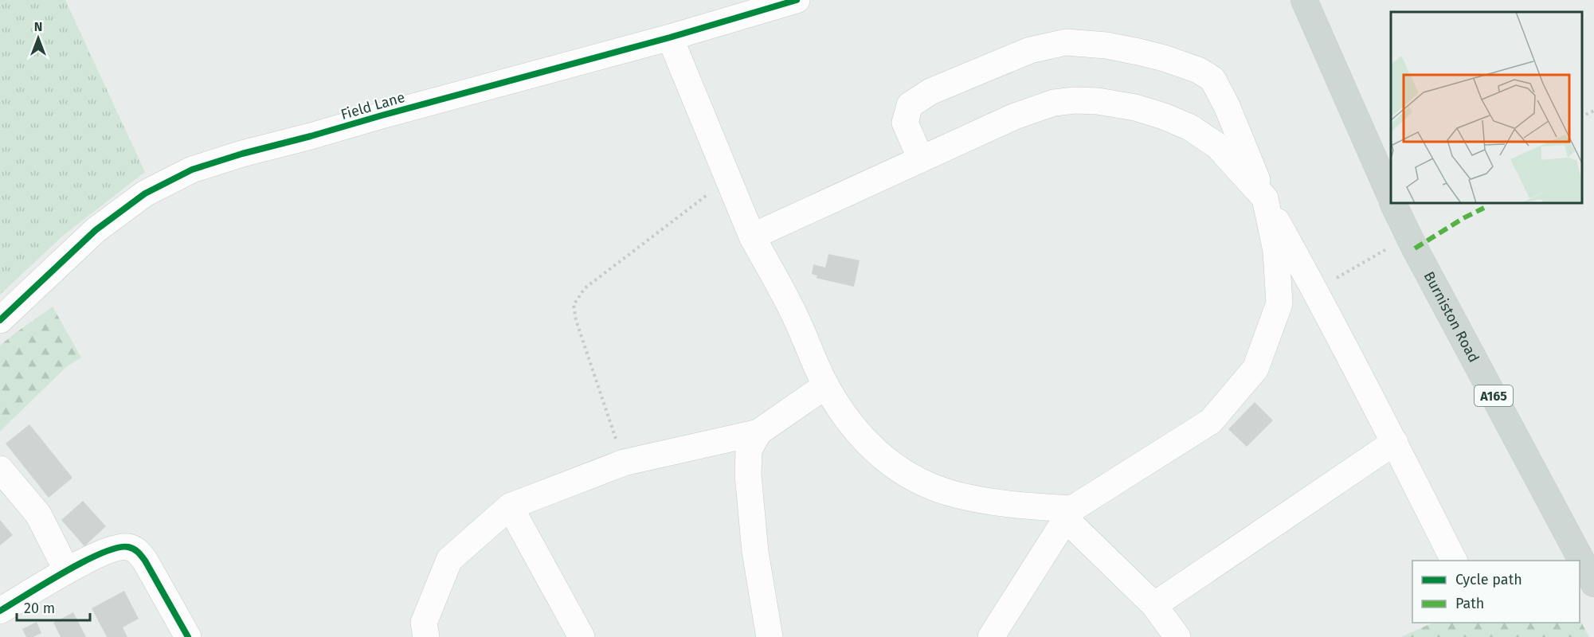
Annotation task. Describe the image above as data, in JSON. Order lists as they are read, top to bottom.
{
  "streets": {
    "main road": ["Burniston Road", "A165"],
    "street": ["Field Lane"]
  },
  "legend": ["Cycle path", "Path"],
  "scale_bar": "20 m",
  "north": "top"
}
